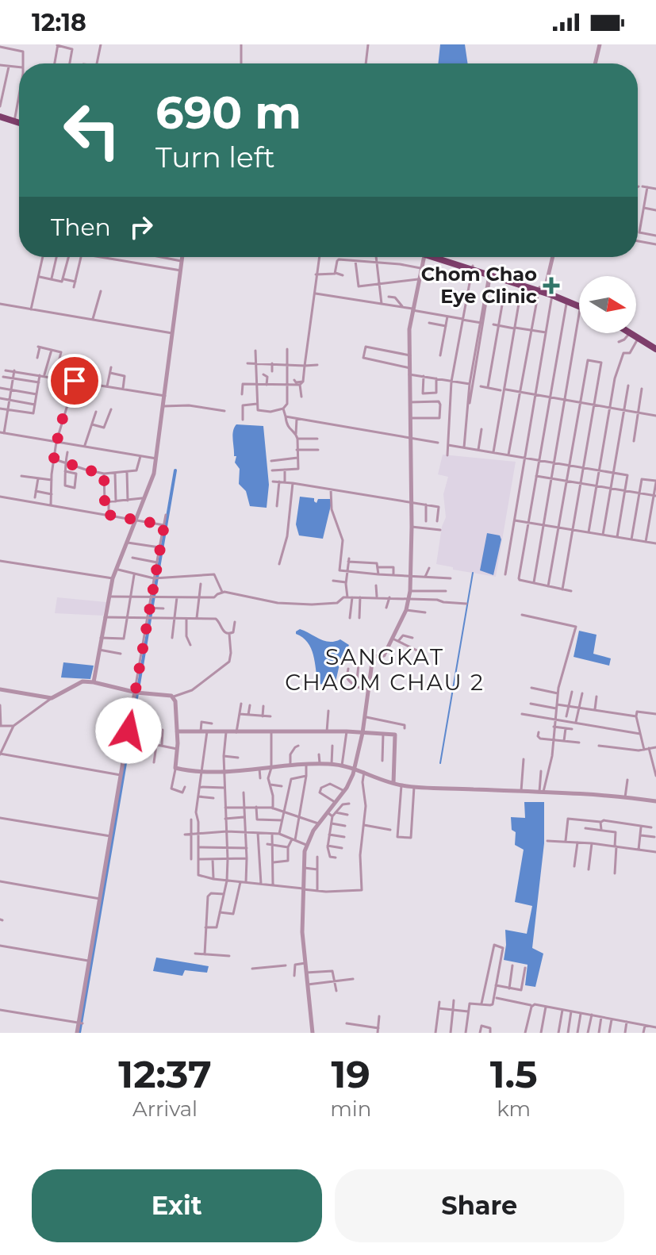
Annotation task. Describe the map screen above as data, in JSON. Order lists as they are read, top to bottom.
{
  "districts": ["SANGKAT CHAOM CHAU 2"],
  "places": {
    "health": ["Chom Chao Eye Clinic"]
  },
  "north": "right",
  "page": {
    "status": "12:18",
    "turn": ["690 m", "Turn left"],
    "then": "Then",
    "eta": [
      "12:37",
      "Arrival",
      "19",
      "min",
      "1.5",
      "km"
    ],
    "buttons": ["Exit", "Share"]
  }
}
